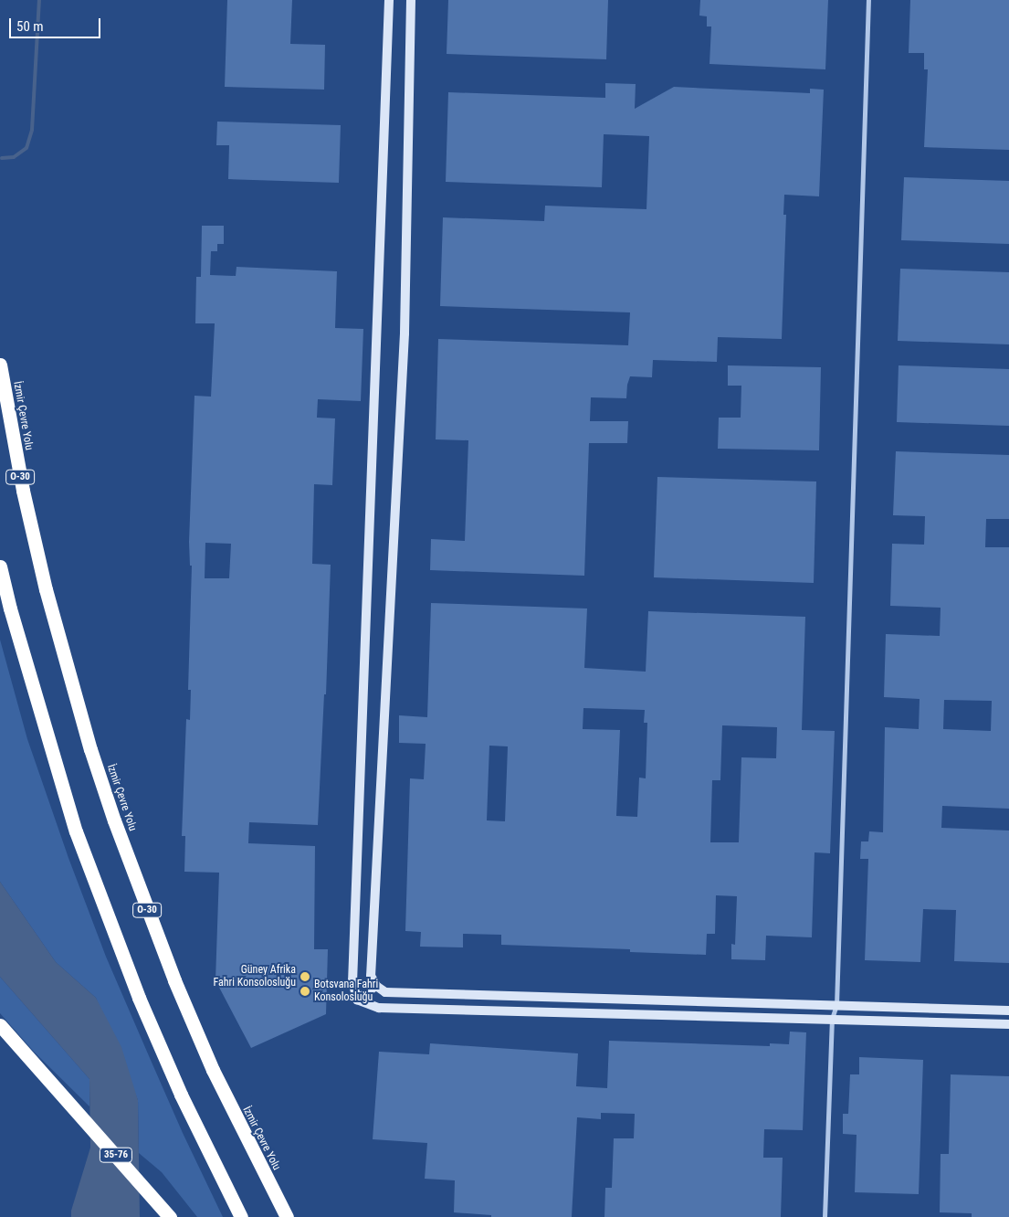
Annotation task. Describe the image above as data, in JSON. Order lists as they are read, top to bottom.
{
  "streets": {
    "highway": ["İzmir Çevre Yolu", "O-30", "35-76"]
  },
  "places": ["Güney Afrika Fahri Konsolosluğu", "Botsvana Fahri Konsolosluğu"],
  "scale_bar": "50 m"
}
